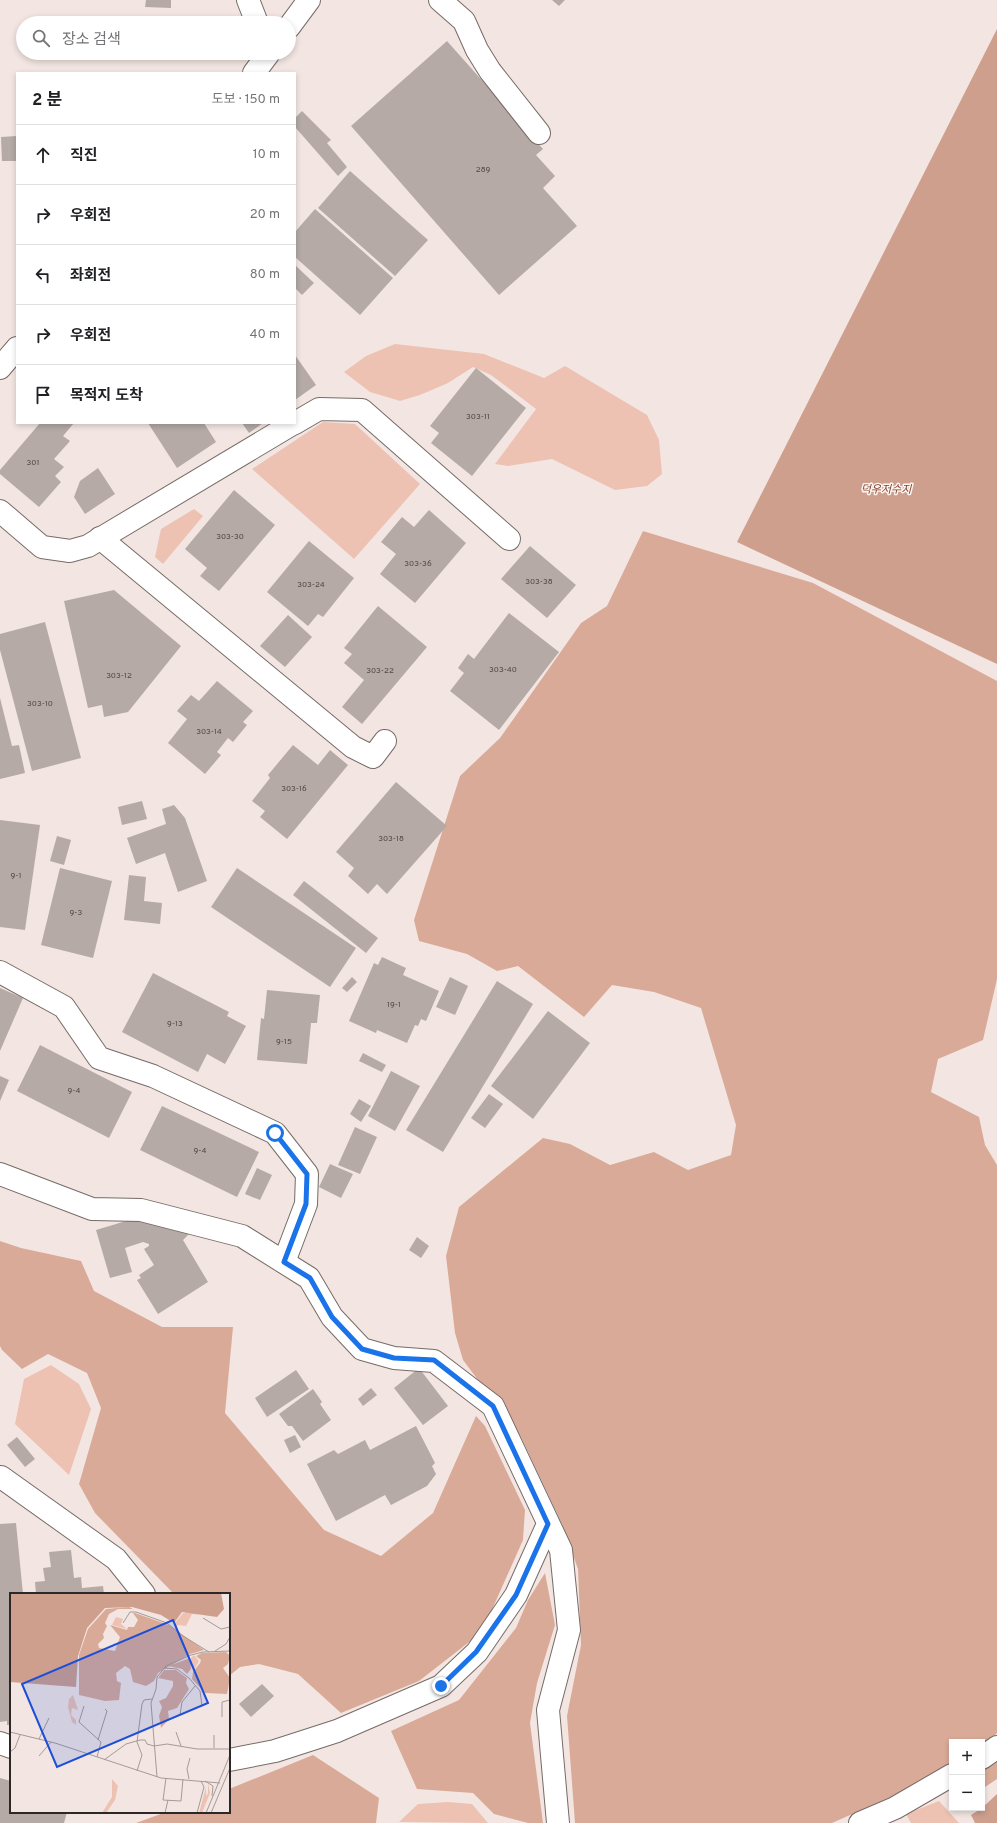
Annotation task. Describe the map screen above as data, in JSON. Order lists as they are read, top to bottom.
{
  "water": ["덕우저수지"],
  "house_numbers": [
    "289",
    "303-11",
    "301",
    "303-30",
    "303-36",
    "303-38",
    "303-24",
    "303-40",
    "303-22",
    "303-12",
    "303-10",
    "303-14",
    "303-16",
    "303-18",
    "9-1",
    "9-3",
    "19-1",
    "9-13",
    "9-15",
    "9-4",
    "9-4"
  ],
  "page": {
    "search": "장소 검색",
    "heading": ["2 분", "도보 · 150 m"],
    "list": [
      ["직진", "10 m"],
      ["우회전", "20 m"],
      ["좌회전", "80 m"],
      ["우회전", "40 m"],
      "목적지 도착"
    ],
    "map_buttons": ["+", "−"]
  }
}
